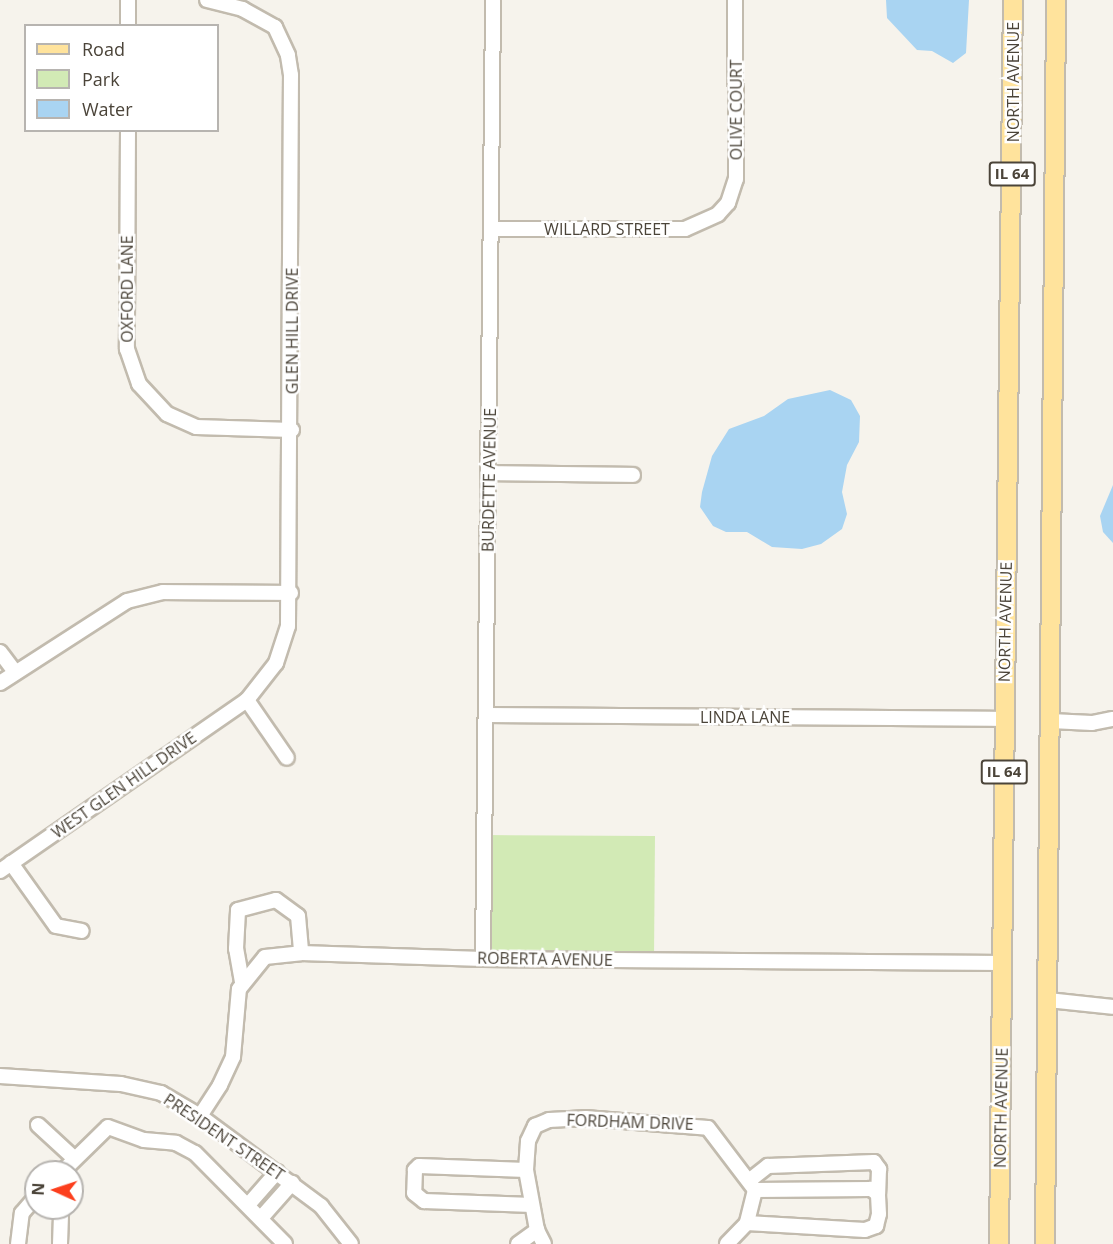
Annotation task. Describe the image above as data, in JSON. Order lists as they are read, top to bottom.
{
  "streets": {
    "main road": ["NORTH AVENUE", "IL 64"],
    "street": [
      "OLIVE COURT",
      "WILLARD STREET",
      "OXFORD LANE",
      "GLEN HILL DRIVE",
      "BURDETTE AVENUE",
      "LINDA LANE",
      "WEST GLEN HILL DRIVE",
      "ROBERTA AVENUE",
      "FORDHAM DRIVE",
      "PRESIDENT STREET"
    ]
  },
  "crossings": [
    ["NORTH AVENUE", "LINDA LANE"],
    ["NORTH AVENUE", "ROBERTA AVENUE"],
    ["OLIVE COURT", "WILLARD STREET"],
    ["WILLARD STREET", "BURDETTE AVENUE"],
    ["OXFORD LANE", "GLEN HILL DRIVE"],
    ["GLEN HILL DRIVE", "WEST GLEN HILL DRIVE"],
    ["BURDETTE AVENUE", "LINDA LANE"],
    ["BURDETTE AVENUE", "ROBERTA AVENUE"],
    ["ROBERTA AVENUE", "PRESIDENT STREET"]
  ],
  "legend": ["Road", "Park", "Water"],
  "north": "left"
}
